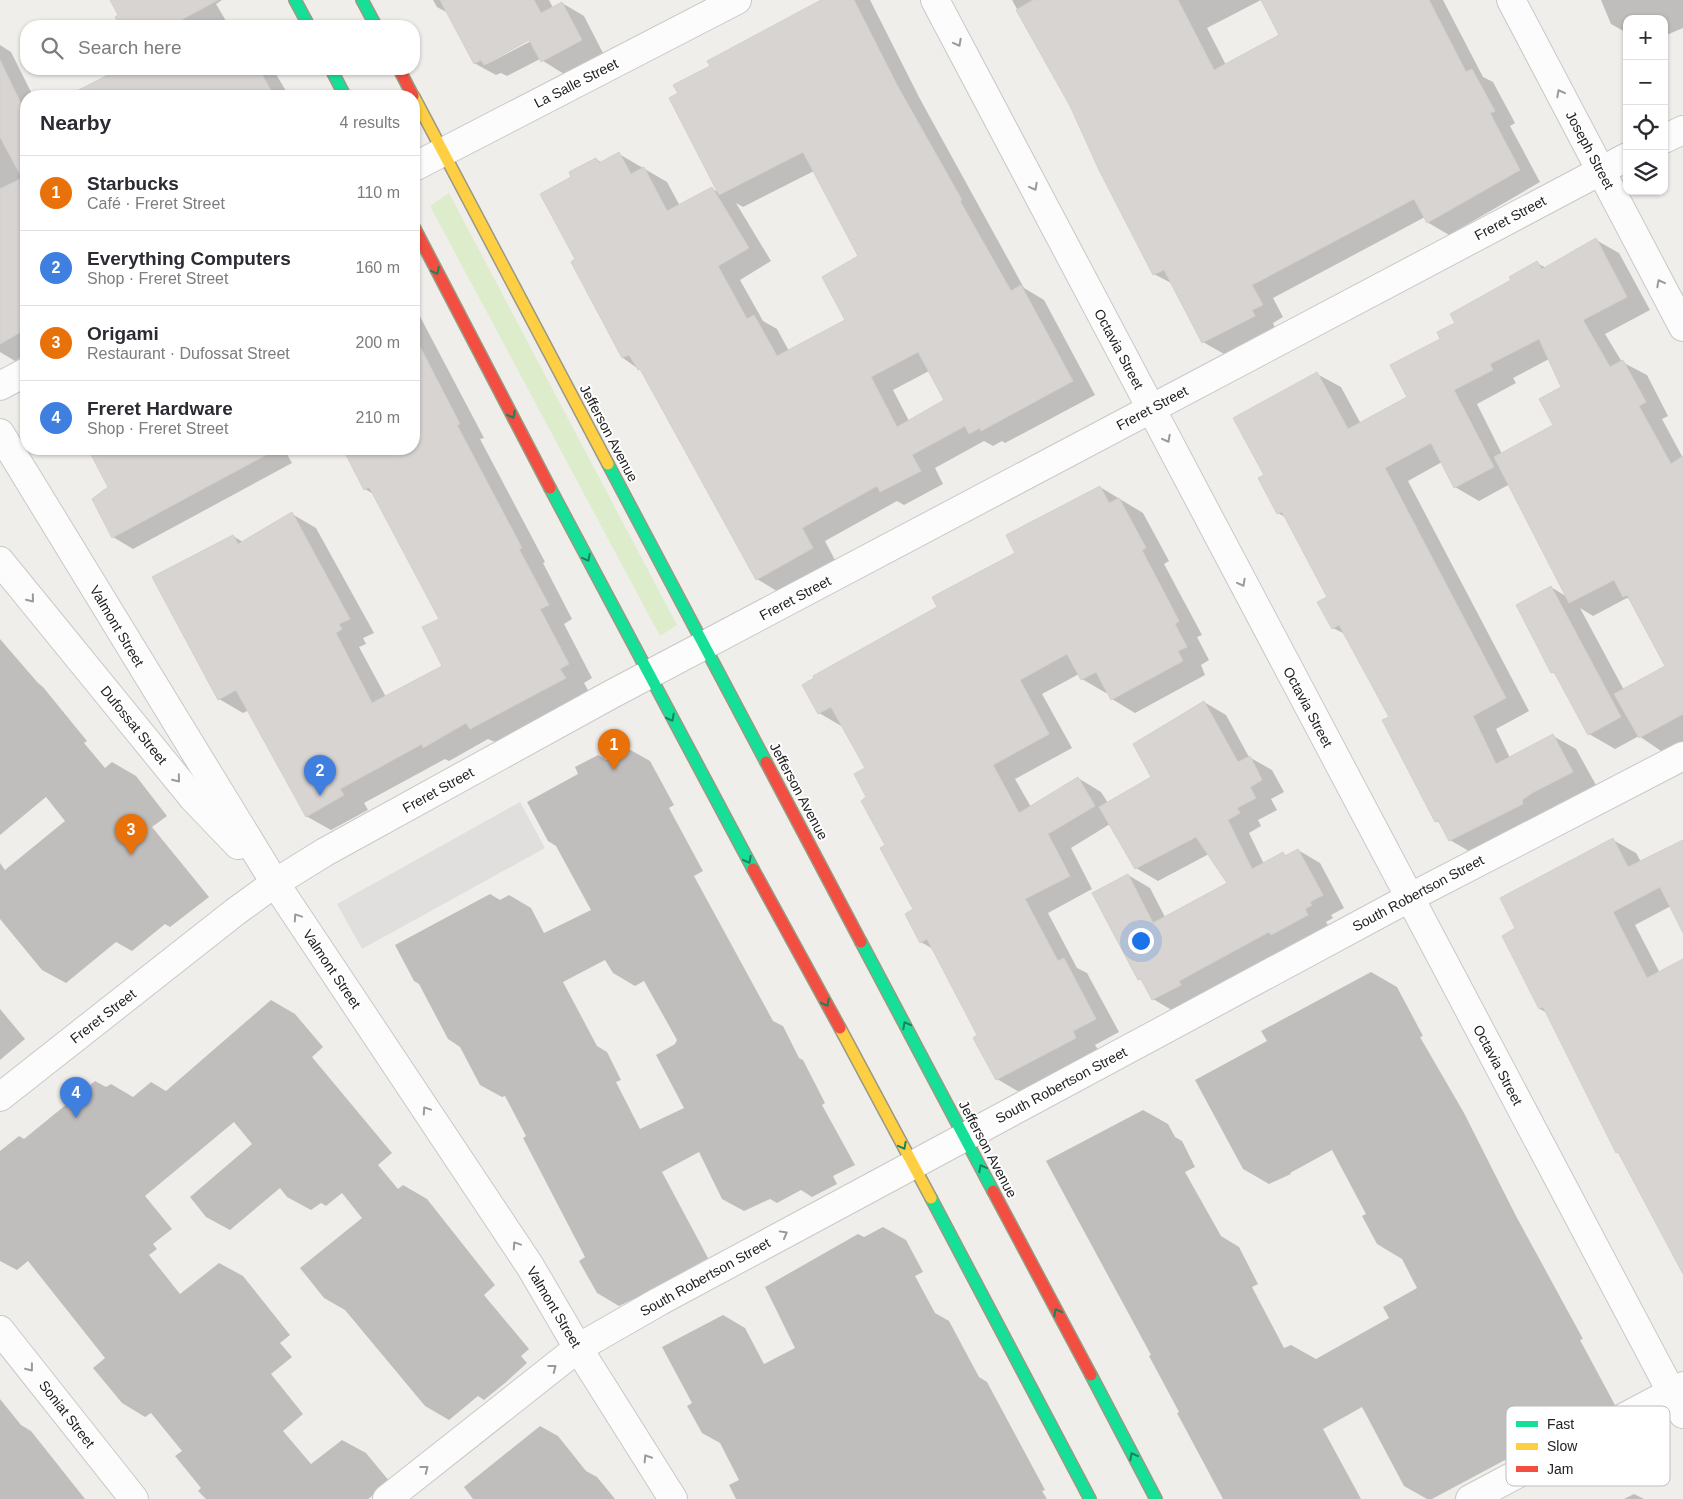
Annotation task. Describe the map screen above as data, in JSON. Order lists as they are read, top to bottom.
{
  "streets": {
    "street": [
      "La Salle Street",
      "Joseph Street",
      "Freret Street",
      "Octavia Street",
      "Jefferson Avenue",
      "Valmont Street",
      "Dufossat Street",
      "South Robertson Street",
      "Soniat Street"
    ]
  },
  "crossings": [
    ["La Salle Street", "Jefferson Avenue"],
    ["Joseph Street", "Freret Street"],
    ["Freret Street", "Octavia Street"],
    ["Freret Street", "Jefferson Avenue"],
    ["Freret Street", "Valmont Street"],
    ["Freret Street", "Dufossat Street"],
    ["Octavia Street", "South Robertson Street"],
    ["Jefferson Avenue", "South Robertson Street"],
    ["Valmont Street", "Dufossat Street"],
    ["Valmont Street", "South Robertson Street"]
  ],
  "one_way": [
    "Joseph Street",
    "Octavia Street",
    "Valmont Street",
    "Dufossat Street",
    "South Robertson Street",
    "Soniat Street"
  ],
  "legend": ["Fast", "Slow", "Jam"],
  "page": {
    "map_buttons": ["+", "−"],
    "search": "Search here",
    "heading": ["Nearby", "4 results"],
    "list": [
      {
        "mark": "1",
        "name": "Starbucks",
        "note": "Café · Freret Street",
        "value": "110 m"
      },
      {
        "mark": "2",
        "name": "Everything Computers",
        "note": "Shop · Freret Street",
        "value": "160 m"
      },
      {
        "mark": "3",
        "name": "Origami",
        "note": "Restaurant · Dufossat Street",
        "value": "200 m"
      },
      {
        "mark": "4",
        "name": "Freret Hardware",
        "note": "Shop · Freret Street",
        "value": "210 m"
      }
    ],
    "pins": [
      "1",
      "2",
      "3",
      "4"
    ]
  }
}
